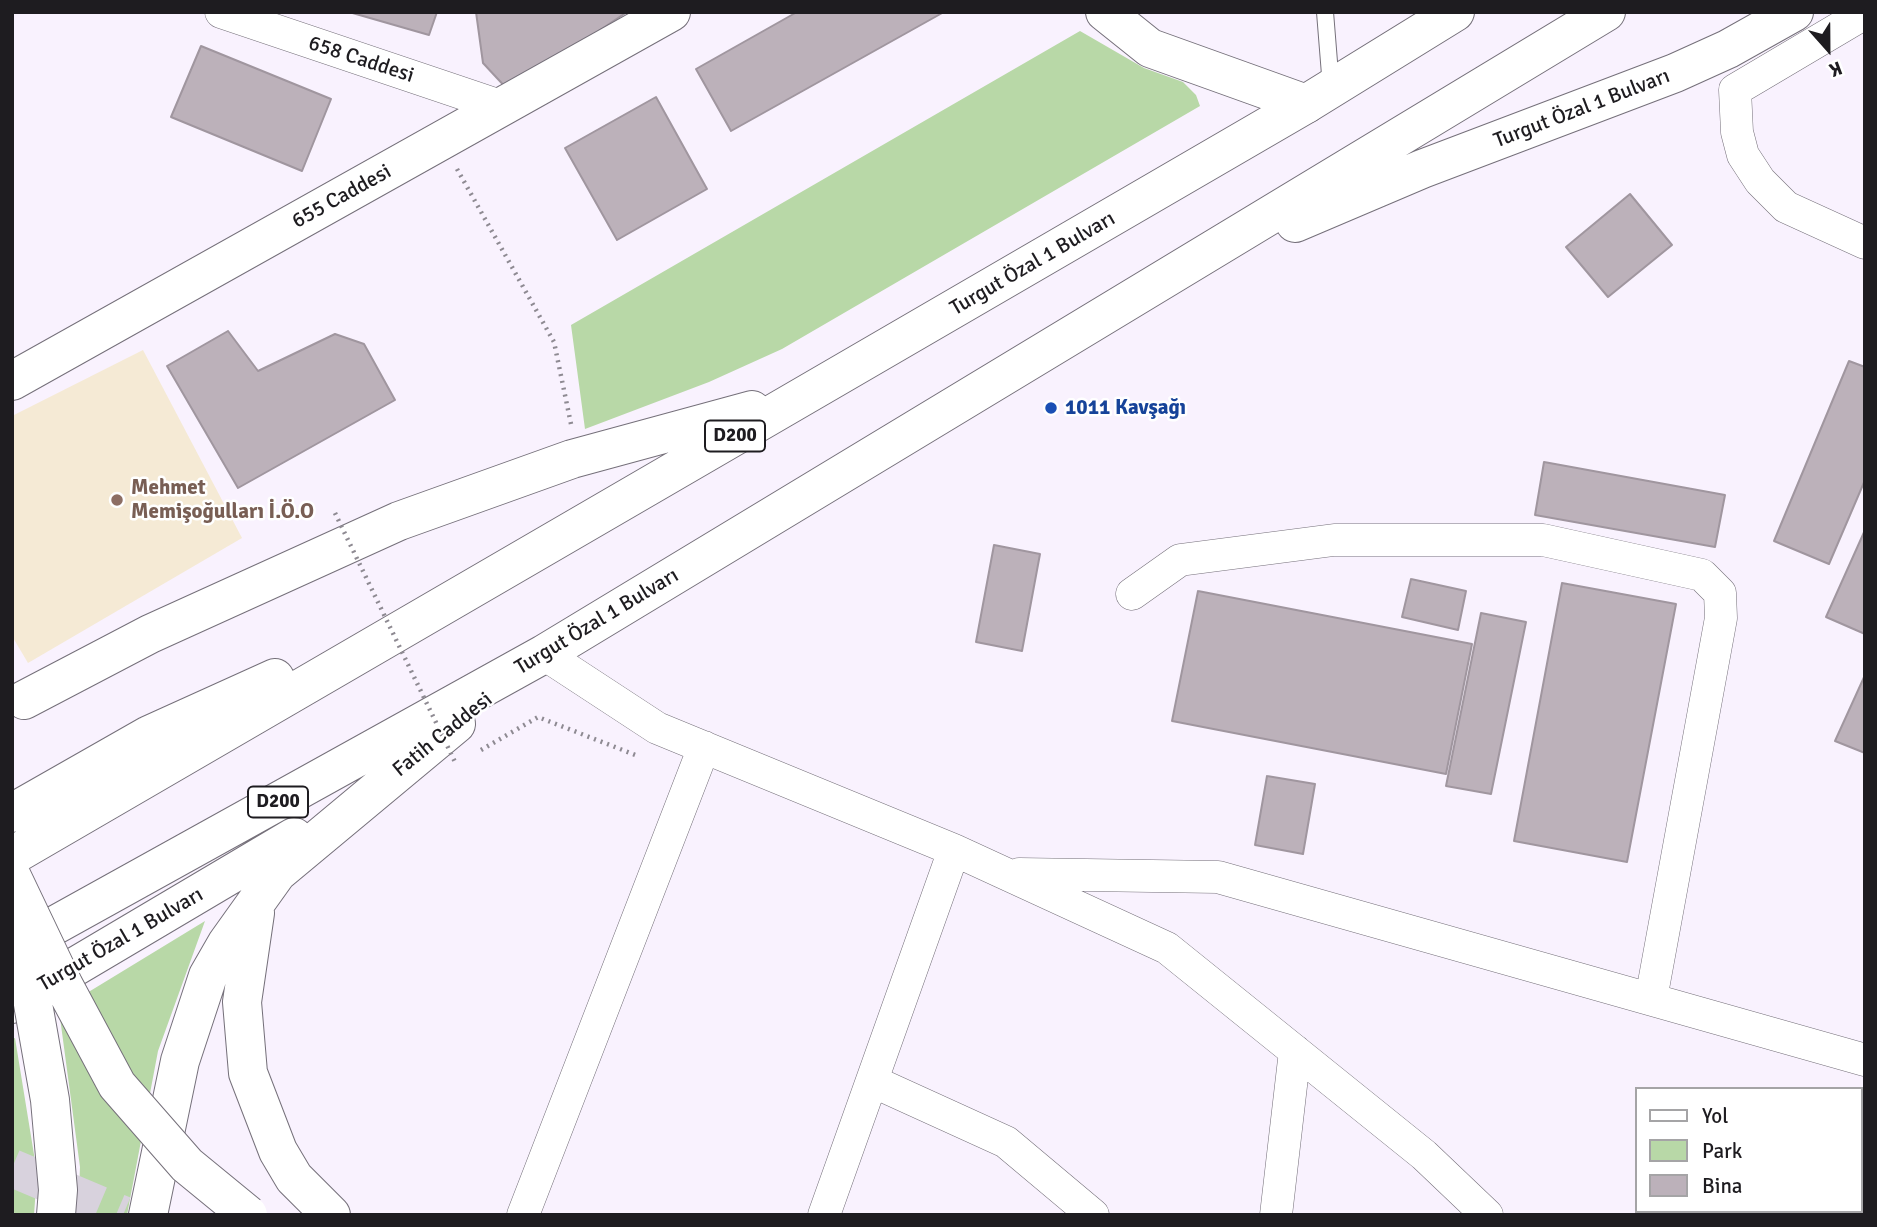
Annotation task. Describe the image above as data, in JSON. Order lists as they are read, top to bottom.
{
  "streets": {
    "main road": [
      "Turgut Özal 1 Bulvarı",
      "655 Caddesi",
      "D200",
      "Fatih Caddesi"
    ],
    "street": ["658 Caddesi"]
  },
  "crossings": [
    ["658 Caddesi", "655 Caddesi"],
    ["Turgut Özal 1 Bulvarı", "Fatih Caddesi"]
  ],
  "places": ["1011 Kavşağı", "Mehmet Memişoğulları İ.Ö.O"],
  "legend": ["Yol", "Park", "Bina"],
  "north": "bottom"
}
